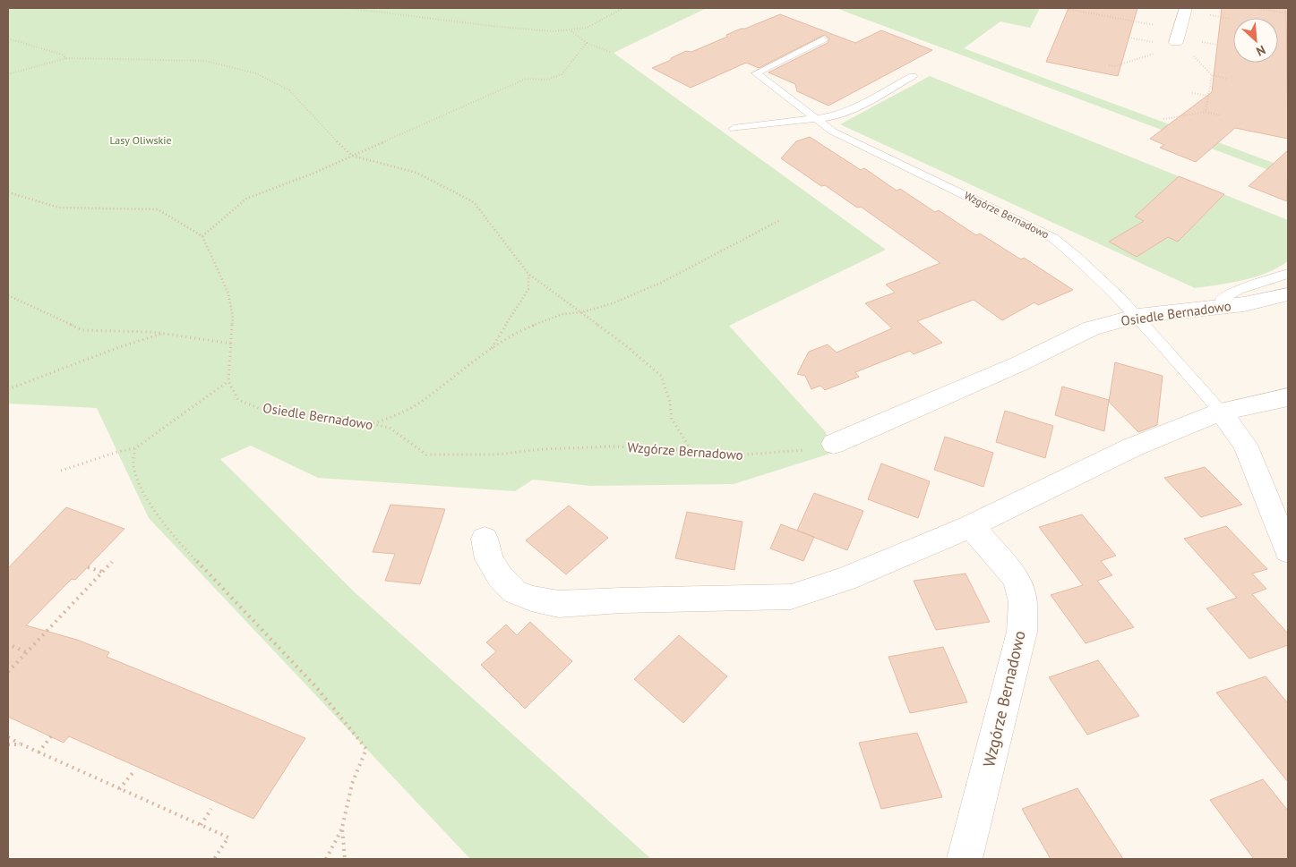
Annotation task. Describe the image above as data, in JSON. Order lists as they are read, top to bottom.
{
  "streets": {
    "street": ["Wzgórze Bernadowo", "Osiedle Bernadowo"]
  },
  "crossings": [
    ["Wzgórze Bernadowo", "Osiedle Bernadowo"]
  ],
  "parks": ["Lasy Oliwskie"],
  "north": "bottom right"
}
